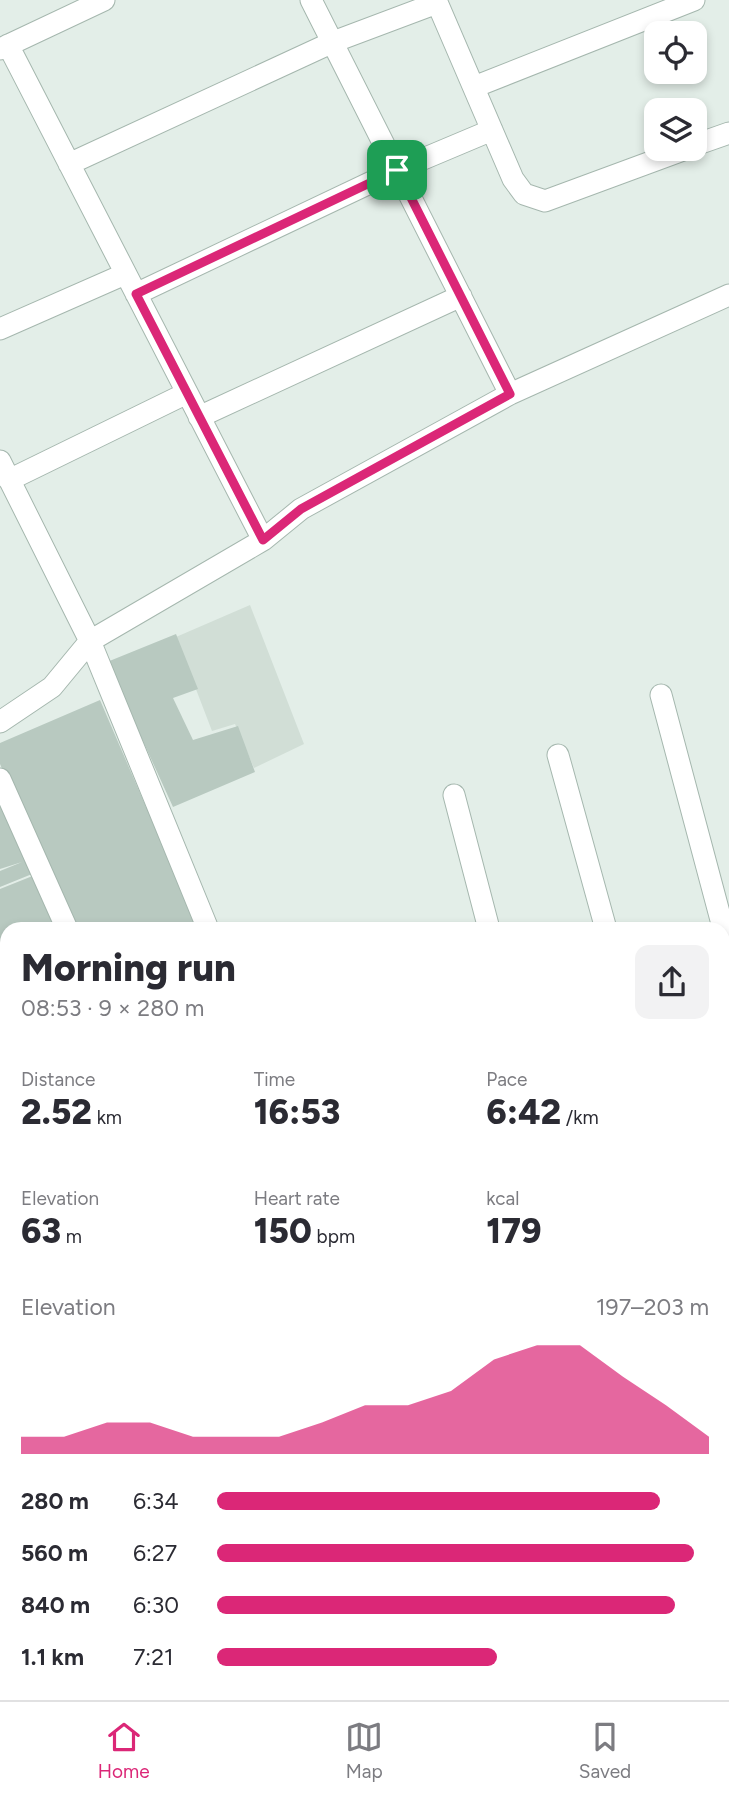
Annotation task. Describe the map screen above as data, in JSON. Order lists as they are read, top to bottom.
{
  "page": {
    "heading": ["Morning run", "08:53 · 9 × 280 m"],
    "stats": [
      ["Distance", "2.52 km"],
      ["Time", "16:53"],
      ["Pace", "6:42 /km"],
      ["Elevation", "63 m"],
      ["Heart rate", "150 bpm"],
      ["kcal", "179"]
    ],
    "chart": ["Elevation", "197–203 m"],
    "list": [
      {
        "name": "280 m",
        "note": "6:34"
      },
      {
        "name": "560 m",
        "note": "6:27"
      },
      {
        "name": "840 m",
        "note": "6:30"
      },
      {
        "name": "1.1 km",
        "note": "7:21"
      }
    ],
    "tabs": ["Home", "Map", "Saved"]
  }
}
